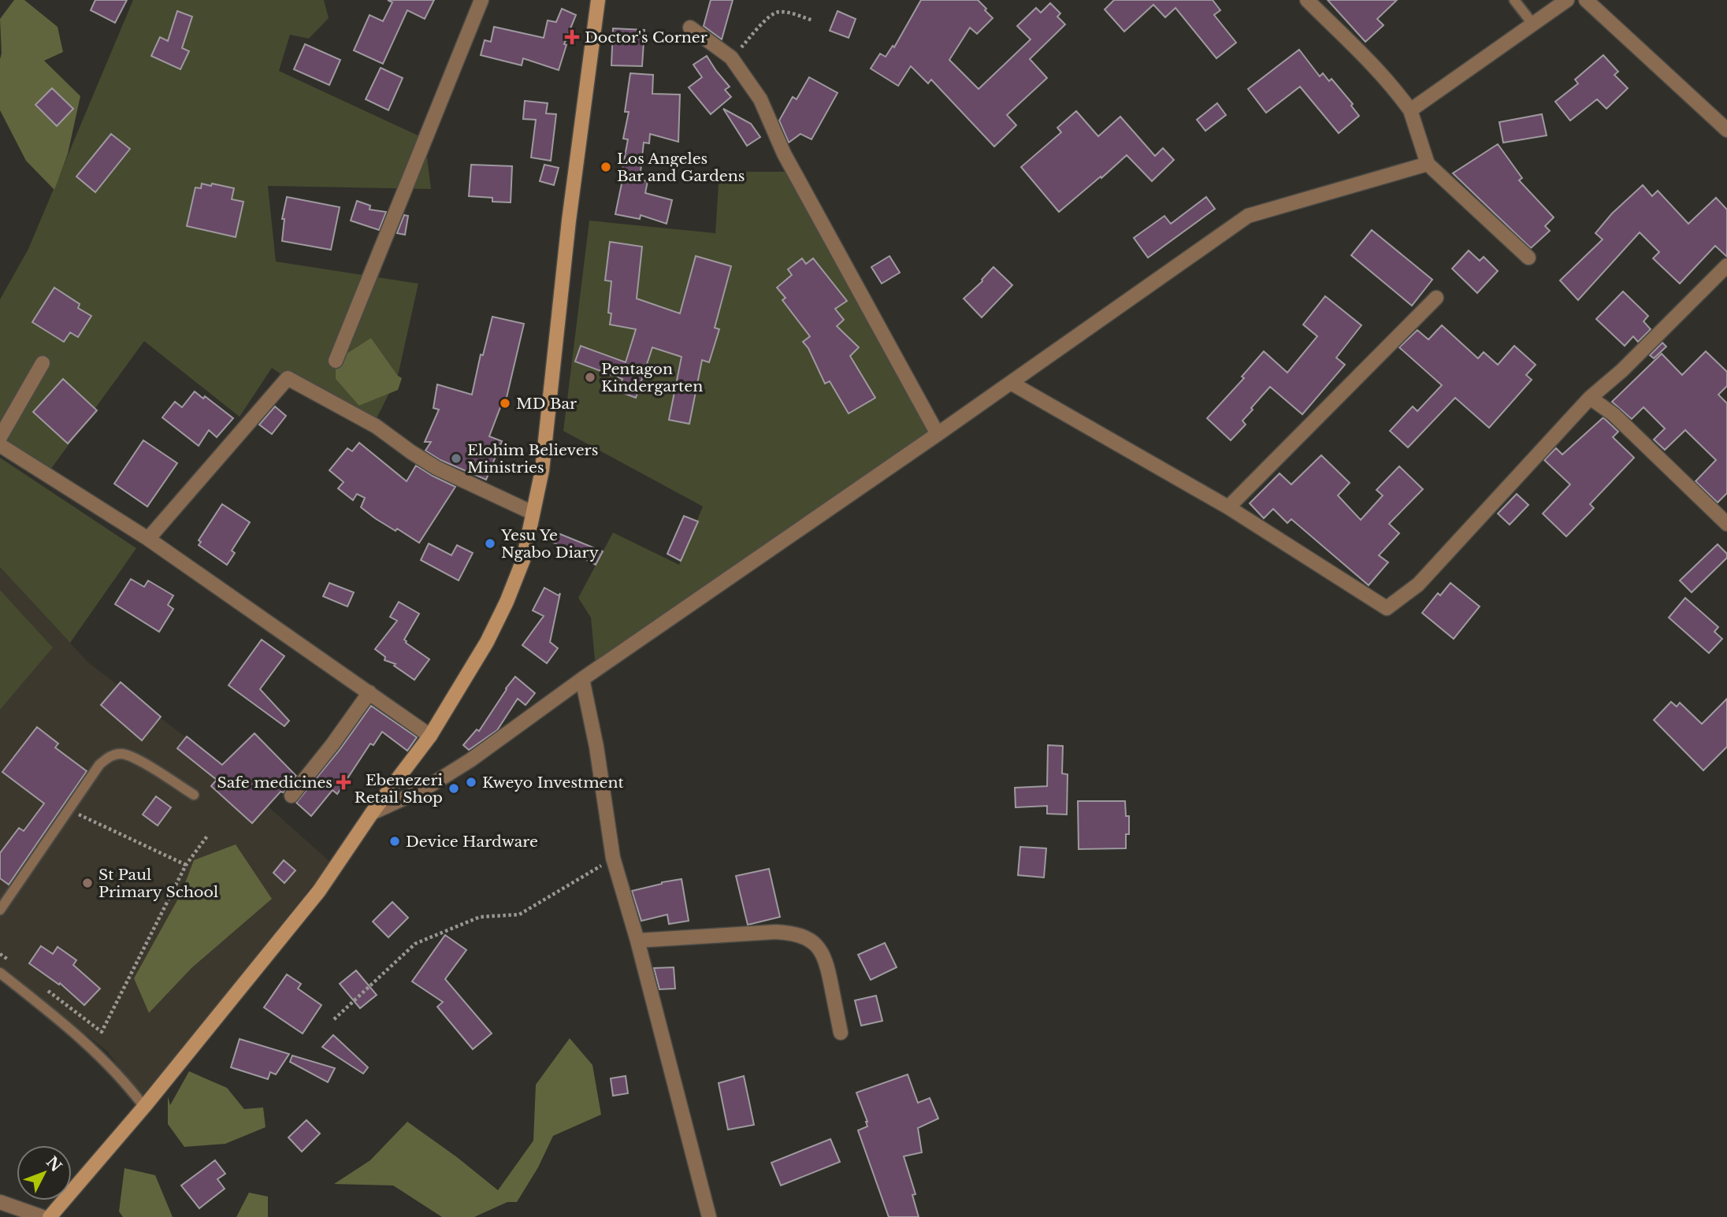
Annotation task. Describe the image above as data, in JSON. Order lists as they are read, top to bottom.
{
  "places": {
    "health": ["Doctor's Corner", "Safe medicines"],
    "other": [
      "Los Angeles Bar and Gardens",
      "Pentagon Kindergarten",
      "MD Bar",
      "Elohim Believers Ministries",
      "Yesu Ye Ngabo Diary",
      "Kweyo Investment",
      "Ebenezeri Retail Shop",
      "Device Hardware",
      "St Paul Primary School"
    ]
  },
  "north": "top right"
}
